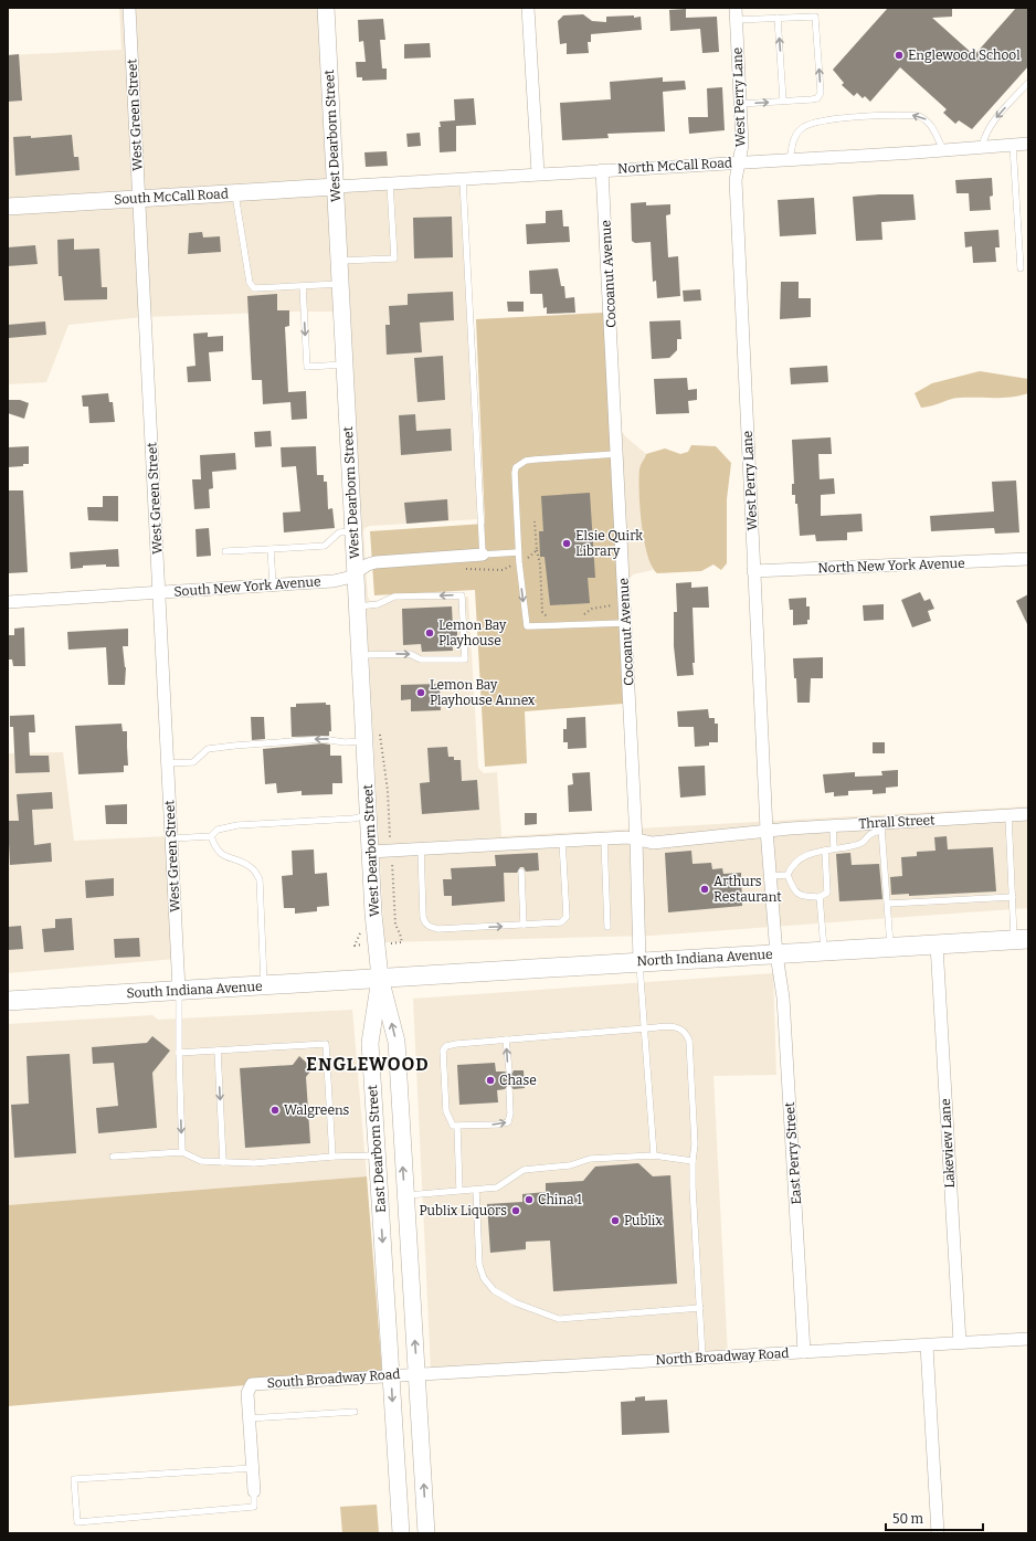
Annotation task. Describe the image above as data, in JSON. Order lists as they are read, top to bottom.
{
  "streets": {
    "main road": ["North Indiana Avenue", "South Indiana Avenue"],
    "street": [
      "West Perry Lane",
      "West Green Street",
      "West Dearborn Street",
      "North McCall Road",
      "South McCall Road",
      "Cocoanut Avenue",
      "North New York Avenue",
      "South New York Avenue",
      "Thrall Street",
      "Lakeview Lane",
      "East Dearborn Street",
      "East Perry Street",
      "North Broadway Road",
      "South Broadway Road"
    ]
  },
  "crossings": [
    ["West Perry Lane", "North McCall Road"],
    ["West Perry Lane", "North New York Avenue"],
    ["West Perry Lane", "Thrall Street"],
    ["West Perry Lane", "North Indiana Avenue"],
    ["West Perry Lane", "East Perry Street"],
    ["West Green Street", "South McCall Road"],
    ["West Green Street", "South New York Avenue"],
    ["West Green Street", "South Indiana Avenue"],
    ["West Dearborn Street", "North McCall Road"],
    ["West Dearborn Street", "South McCall Road"],
    ["West Dearborn Street", "South New York Avenue"],
    ["West Dearborn Street", "Thrall Street"],
    ["West Dearborn Street", "North Indiana Avenue"],
    ["West Dearborn Street", "South Indiana Avenue"],
    ["West Dearborn Street", "East Dearborn Street"],
    ["North McCall Road", "South McCall Road"],
    ["North McCall Road", "Cocoanut Avenue"],
    ["Cocoanut Avenue", "Thrall Street"],
    ["Cocoanut Avenue", "North Indiana Avenue"],
    ["North Indiana Avenue", "South Indiana Avenue"],
    ["North Indiana Avenue", "Lakeview Lane"],
    ["North Indiana Avenue", "East Dearborn Street"],
    ["North Indiana Avenue", "East Perry Street"],
    ["South Indiana Avenue", "East Dearborn Street"],
    ["Lakeview Lane", "North Broadway Road"],
    ["East Dearborn Street", "North Broadway Road"],
    ["East Dearborn Street", "South Broadway Road"],
    ["East Perry Street", "North Broadway Road"],
    ["North Broadway Road", "South Broadway Road"]
  ],
  "districts": ["ENGLEWOOD"],
  "places": [
    "Englewood School",
    "Elsie Quirk Library",
    "Lemon Bay Playhouse",
    "Lemon Bay Playhouse Annex",
    "Arthurs Restaurant",
    "Chase",
    "Walgreens",
    "China 1",
    "Publix Liquors",
    "Publix"
  ],
  "scale_bar": "50 m"
}
